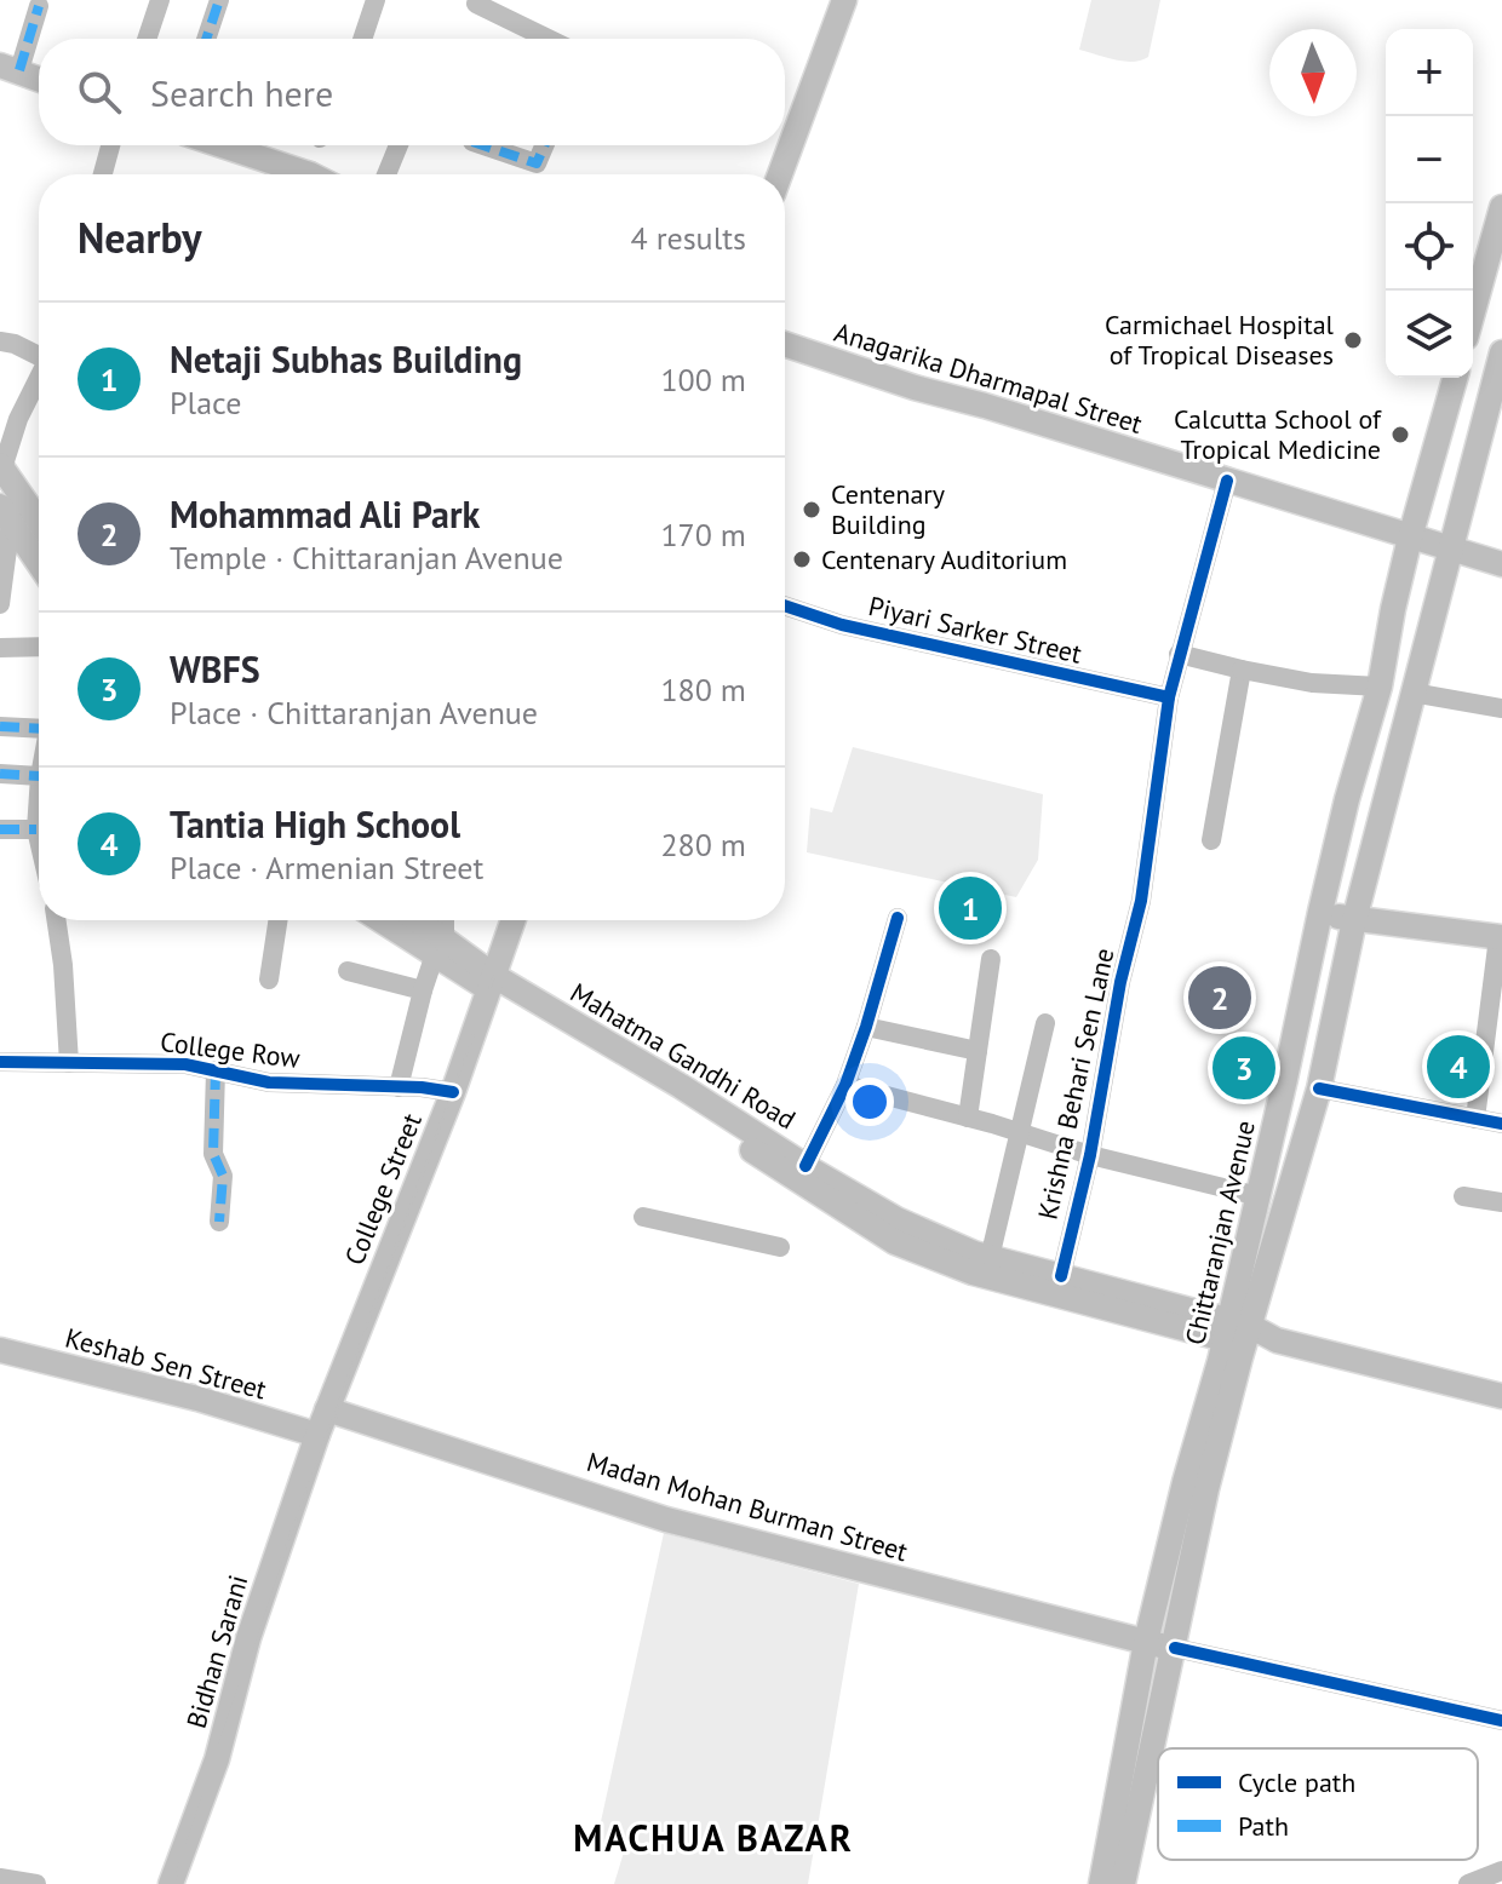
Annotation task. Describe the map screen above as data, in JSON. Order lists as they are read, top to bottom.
{
  "streets": {
    "main road": [
      "Anagarika Dharmapal Street",
      "Mahatma Gandhi Road",
      "College Street",
      "Chittaranjan Avenue",
      "Keshab Sen Street",
      "Madan Mohan Burman Street",
      "Bidhan Sarani"
    ],
    "street": ["Piyari Sarker Street", "College Row", "Krishna Behari Sen Lane"]
  },
  "crossings": [
    ["Anagarika Dharmapal Street", "Krishna Behari Sen Lane"],
    ["Anagarika Dharmapal Street", "Chittaranjan Avenue"],
    ["Piyari Sarker Street", "Krishna Behari Sen Lane"],
    ["College Row", "College Street"],
    ["Mahatma Gandhi Road", "Krishna Behari Sen Lane"],
    ["Mahatma Gandhi Road", "College Street"],
    ["Mahatma Gandhi Road", "Chittaranjan Avenue"],
    ["College Street", "Keshab Sen Street"],
    ["College Street", "Madan Mohan Burman Street"],
    ["College Street", "Bidhan Sarani"],
    ["Chittaranjan Avenue", "Madan Mohan Burman Street"],
    ["Keshab Sen Street", "Bidhan Sarani"]
  ],
  "districts": ["MACHUA BAZAR"],
  "places": [
    "Carmichael Hospital of Tropical Diseases",
    "Calcutta School of Tropical Medicine",
    "Centenary Building",
    "Centenary Auditorium"
  ],
  "legend": ["Cycle path", "Path"],
  "north": "bottom",
  "page": {
    "map_buttons": ["+", "−"],
    "search": "Search here",
    "heading": ["Nearby", "4 results"],
    "list": [
      {
        "mark": "1",
        "name": "Netaji Subhas Building",
        "note": "Place",
        "value": "100 m"
      },
      {
        "mark": "2",
        "name": "Mohammad Ali Park",
        "note": "Temple · Chittaranjan Avenue",
        "value": "170 m"
      },
      {
        "mark": "3",
        "name": "WBFS",
        "note": "Place · Chittaranjan Avenue",
        "value": "180 m"
      },
      {
        "mark": "4",
        "name": "Tantia High School",
        "note": "Place · Armenian Street",
        "value": "280 m"
      }
    ],
    "pins": [
      "1",
      "2",
      "4",
      "3"
    ]
  }
}
